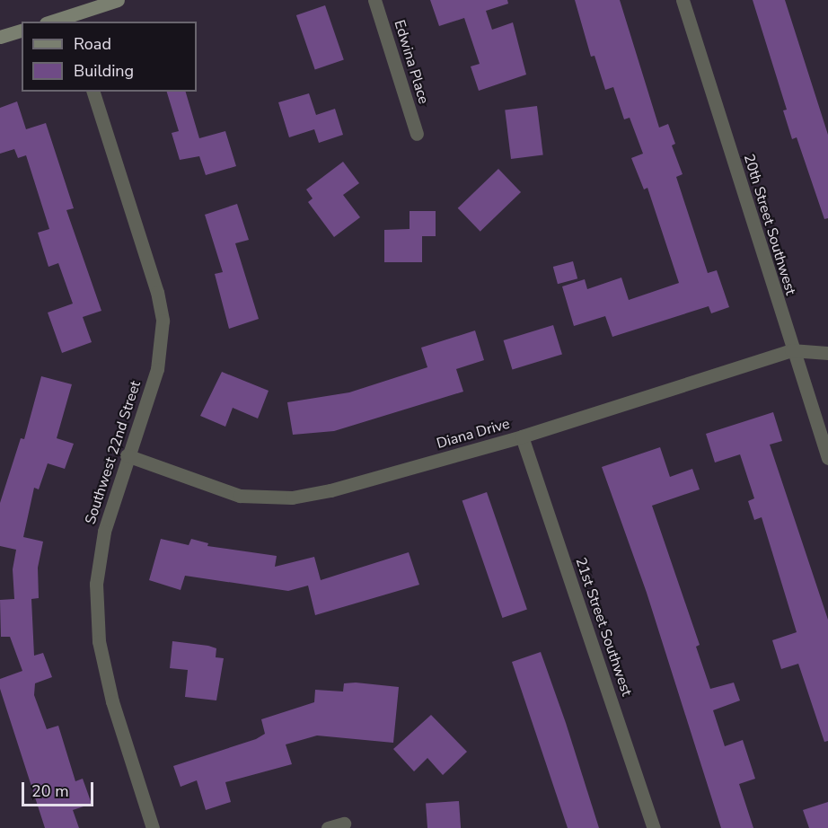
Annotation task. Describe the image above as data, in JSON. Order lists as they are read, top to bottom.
{
  "streets": {
    "street": [
      "Edwina Place",
      "20th Street Southwest",
      "Diana Drive",
      "Southwest 22nd Street",
      "21st Street Southwest"
    ]
  },
  "crossings": [
    ["20th Street Southwest", "Diana Drive"],
    ["Diana Drive", "Southwest 22nd Street"],
    ["Diana Drive", "21st Street Southwest"]
  ],
  "legend": ["Road", "Building"],
  "scale_bar": "20 m"
}
